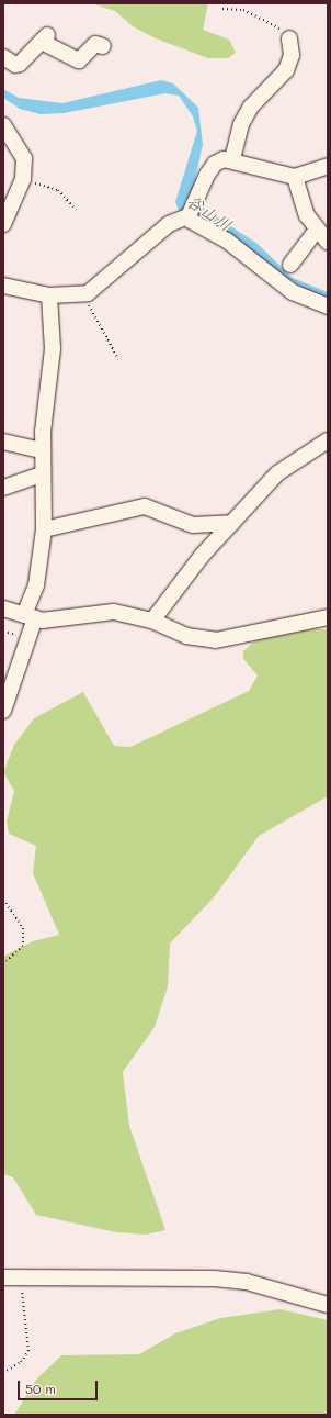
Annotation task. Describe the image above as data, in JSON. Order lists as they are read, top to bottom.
{
  "water": ["谷山川"],
  "scale_bar": "50 m"
}
